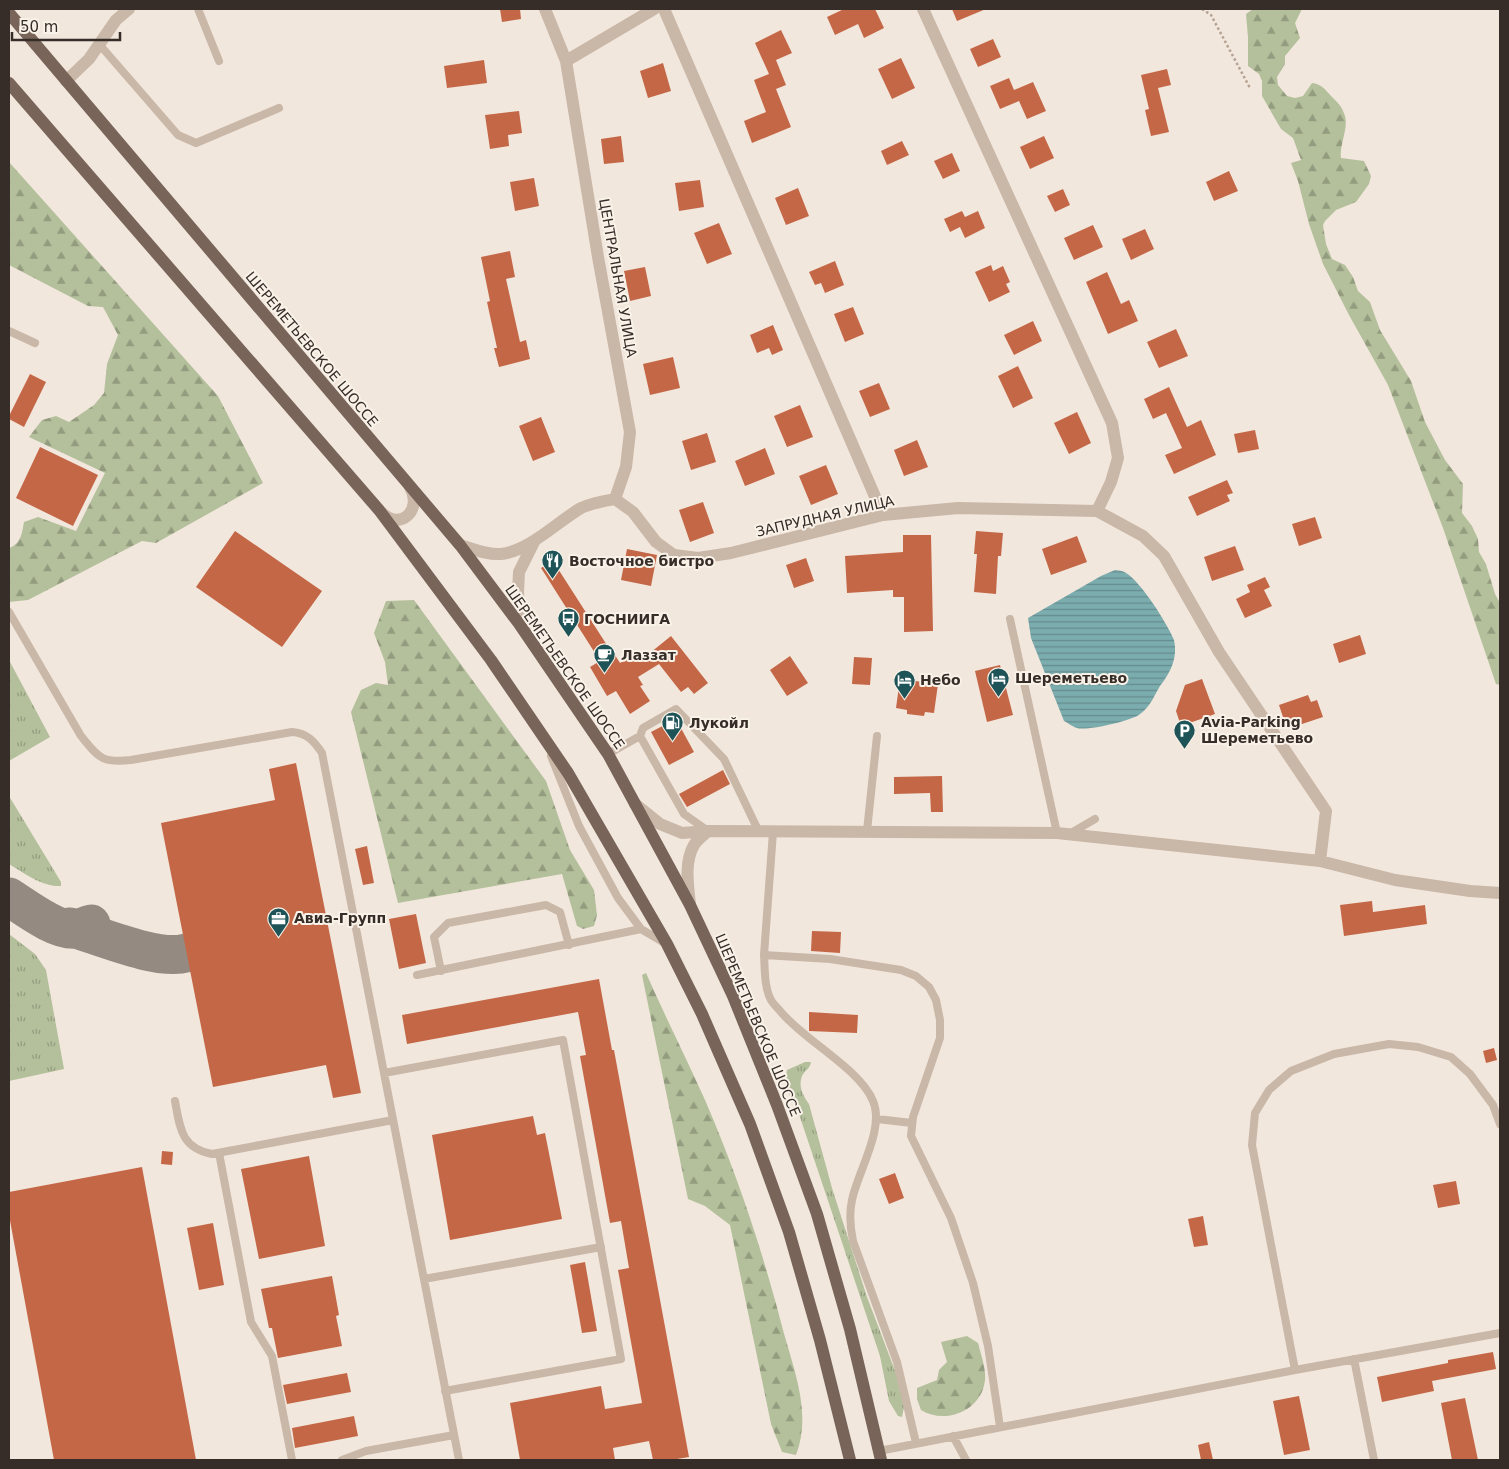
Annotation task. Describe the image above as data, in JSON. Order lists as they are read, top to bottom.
{
  "streets": {
    "main road": ["ШЕРЕМЕТЬЕВСКОЕ ШОССЕ"],
    "street": ["ЦЕНТРАЛЬНАЯ УЛИЦА", "ЗАПРУДНАЯ УЛИЦА"]
  },
  "crossings": [
    ["ЦЕНТРАЛЬНАЯ УЛИЦА", "ЗАПРУДНАЯ УЛИЦА"]
  ],
  "places": {
    "restaurant": ["Восточное бистро"],
    "bus stop": ["ГОСНИИГА"],
    "cafe": ["Лаззат"],
    "hotel": ["Шереметьево", "Небо"],
    "fuel station": ["Лукойл"],
    "parking": ["Avia-Parking Шереметьево"],
    "office": ["Авиа-Групп"]
  },
  "scale_bar": "50 m"
}
